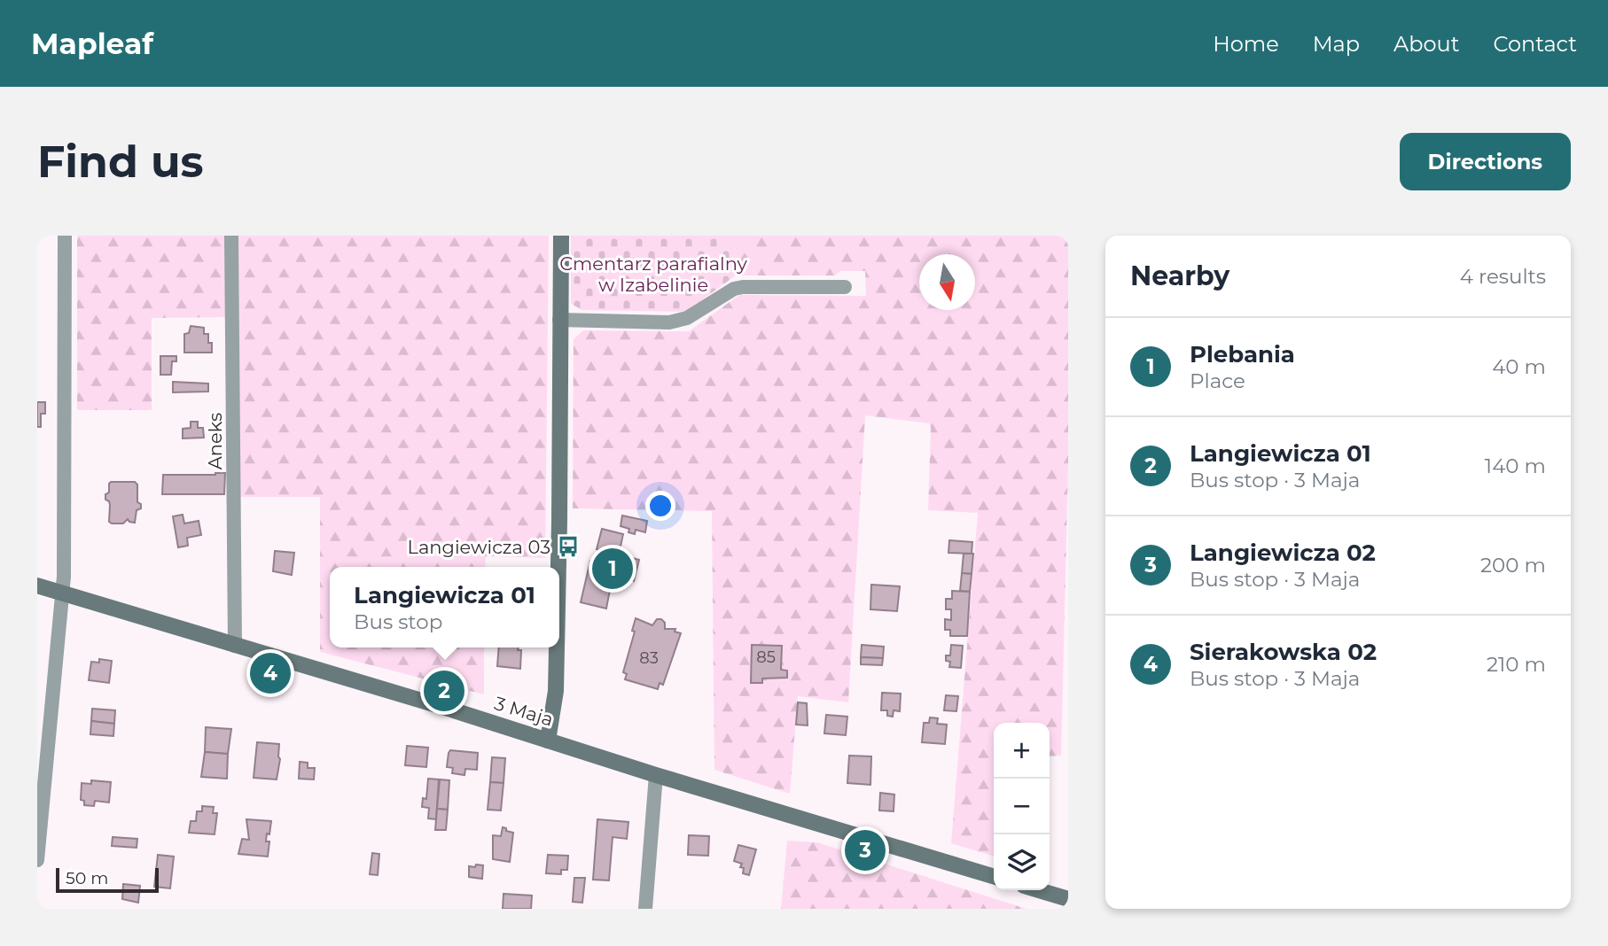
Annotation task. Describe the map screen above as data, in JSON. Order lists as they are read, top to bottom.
{
  "streets": {
    "street": ["Aneks", "3 Maja"]
  },
  "crossings": [
    ["Aneks", "3 Maja"]
  ],
  "parks": ["Cmentarz parafialny w Izabelinie"],
  "places": {
    "bus stop": ["Langiewicza 03"]
  },
  "house_numbers": ["85", "83"],
  "scale_bar": "50 m",
  "north": "bottom",
  "page": {
    "header": "Mapleaf",
    "nav": [
      "Home",
      "Map",
      "About",
      "Contact"
    ],
    "buttons": "Directions",
    "title": "Find us",
    "heading": ["Nearby", "4 results"],
    "list": [
      {
        "mark": "1",
        "name": "Plebania",
        "note": "Place",
        "value": "40 m"
      },
      {
        "mark": "2",
        "name": "Langiewicza 01",
        "note": "Bus stop · 3 Maja",
        "value": "140 m"
      },
      {
        "mark": "3",
        "name": "Langiewicza 02",
        "note": "Bus stop · 3 Maja",
        "value": "200 m"
      },
      {
        "mark": "4",
        "name": "Sierakowska 02",
        "note": "Bus stop · 3 Maja",
        "value": "210 m"
      }
    ],
    "pins": [
      "1",
      "4",
      "2",
      "3"
    ],
    "popup": ["Langiewicza 01", "Bus stop"],
    "map_buttons": ["+", "−"],
    "scale": "50 m"
  }
}
